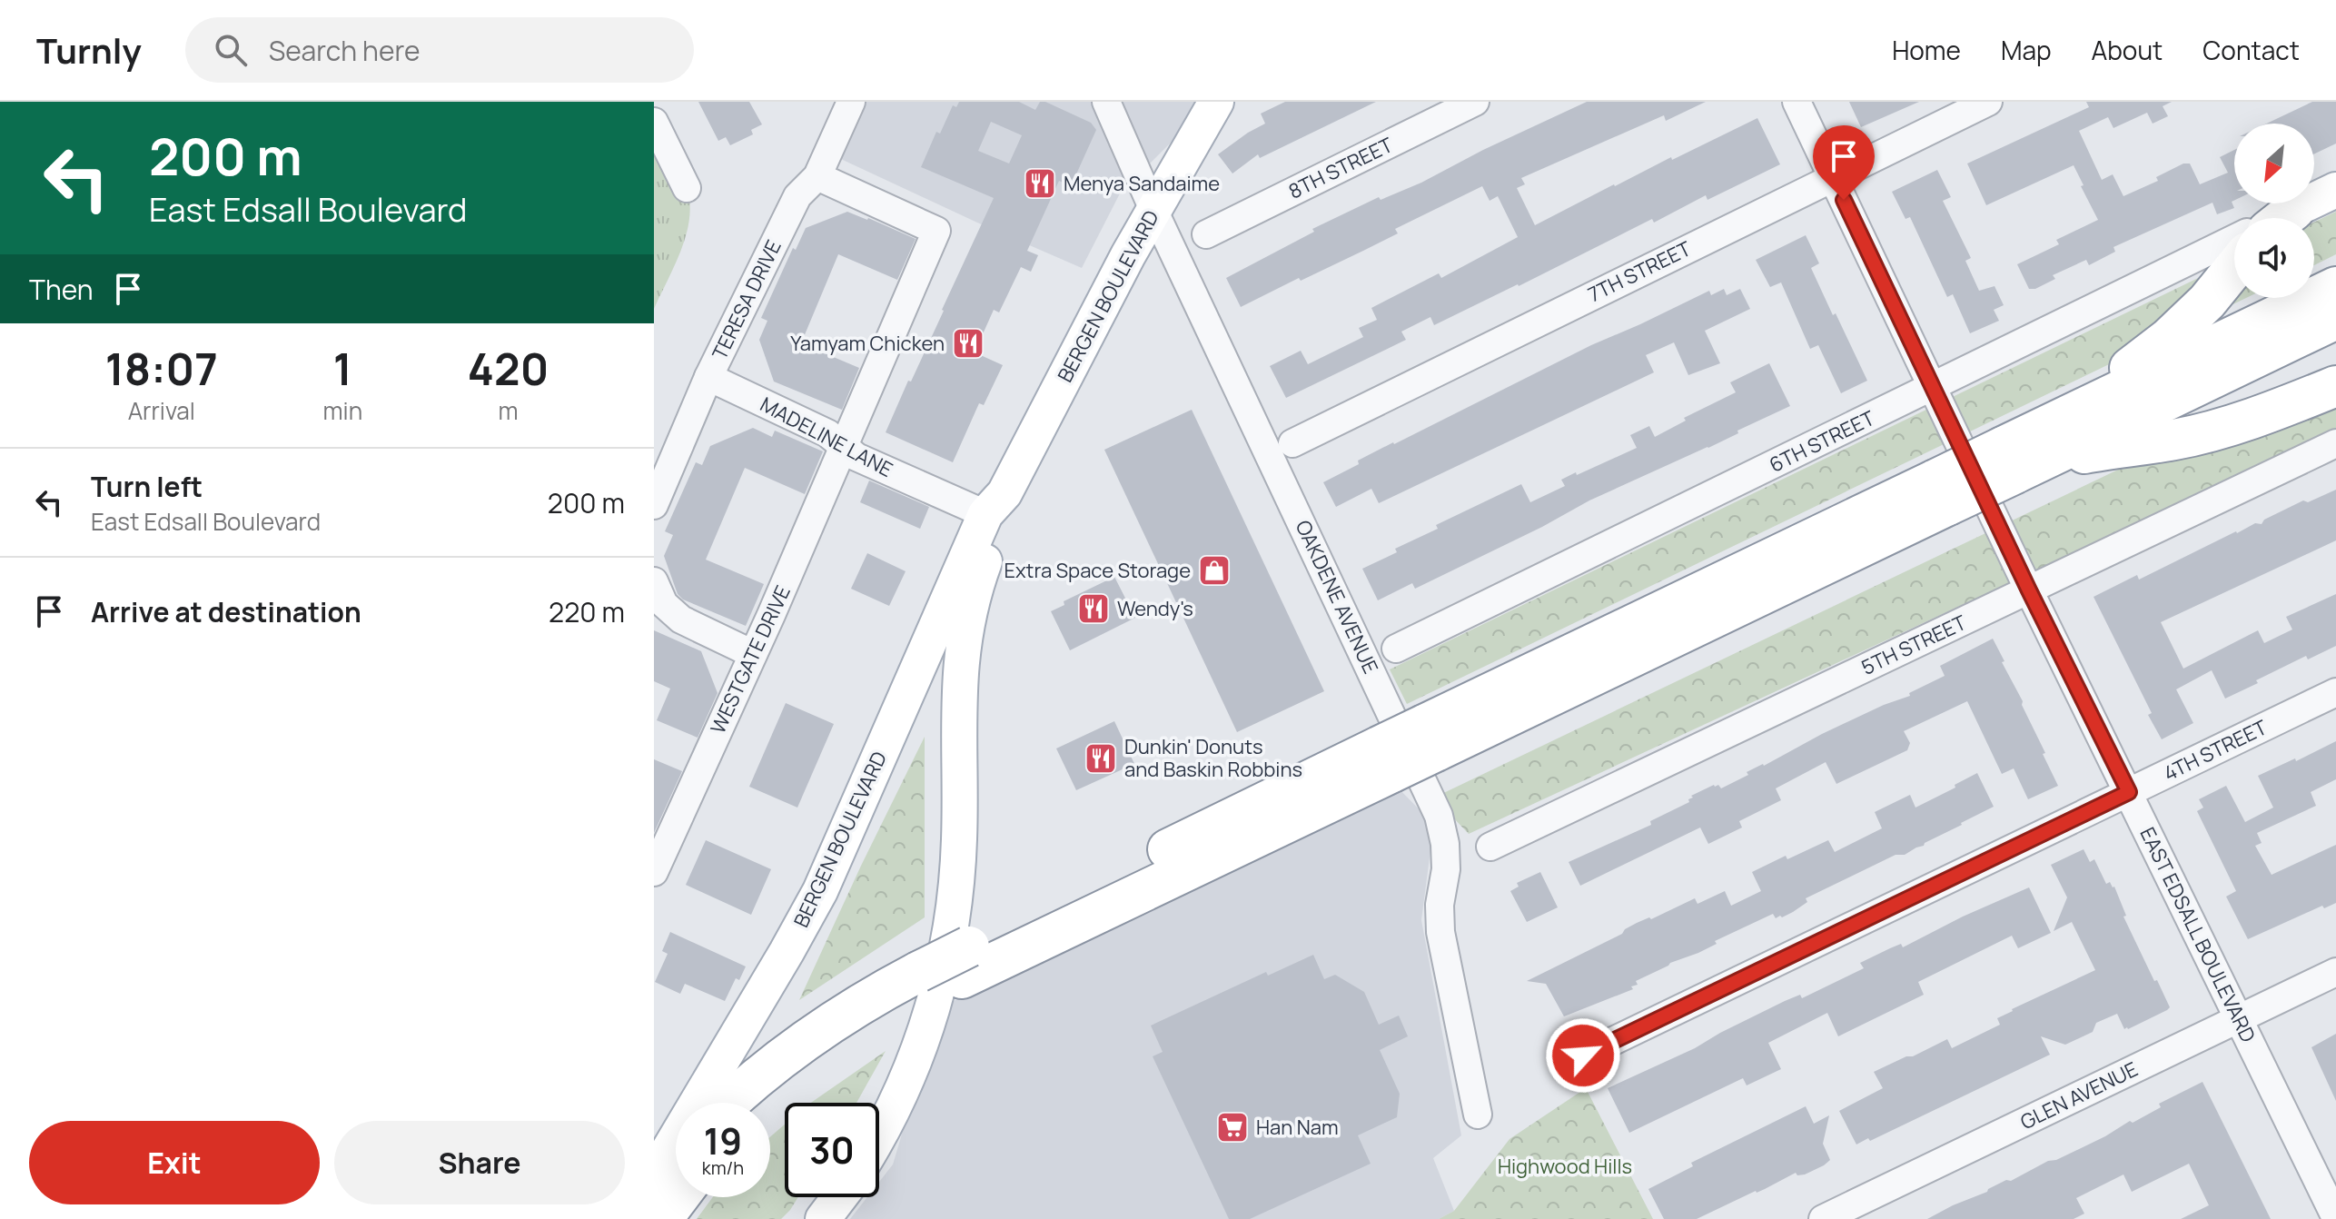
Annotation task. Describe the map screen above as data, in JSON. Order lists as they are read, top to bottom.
{
  "streets": {
    "main road": ["BERGEN BOULEVARD", "6TH STREET"],
    "street": [
      "8TH STREET",
      "7TH STREET",
      "TERESA DRIVE",
      "MADELINE LANE",
      "OAKDENE AVENUE",
      "5TH STREET",
      "WESTGATE DRIVE",
      "4TH STREET",
      "EAST EDSALL BOULEVARD",
      "GLEN AVENUE"
    ]
  },
  "crossings": [
    ["7TH STREET", "EAST EDSALL BOULEVARD"],
    ["BERGEN BOULEVARD", "MADELINE LANE"],
    ["BERGEN BOULEVARD", "OAKDENE AVENUE"],
    ["TERESA DRIVE", "MADELINE LANE"],
    ["TERESA DRIVE", "WESTGATE DRIVE"],
    ["MADELINE LANE", "WESTGATE DRIVE"],
    ["6TH STREET", "EAST EDSALL BOULEVARD"],
    ["5TH STREET", "EAST EDSALL BOULEVARD"],
    ["4TH STREET", "EAST EDSALL BOULEVARD"],
    ["EAST EDSALL BOULEVARD", "GLEN AVENUE"]
  ],
  "parks": ["Highwood Hills"],
  "places": {
    "restaurant": [
      "Menya Sandaime",
      "Yamyam Chicken",
      "Wendy's",
      "Dunkin' Donuts and Baskin Robbins"
    ],
    "shop": ["Extra Space Storage"],
    "supermarket": ["Han Nam"]
  },
  "north": "bottom left",
  "page": {
    "header": "Turnly",
    "search": "Search here",
    "nav": [
      "Home",
      "Map",
      "About",
      "Contact"
    ],
    "turn": ["200 m", "East Edsall Boulevard"],
    "then": "Then",
    "eta": [
      "18:07",
      "Arrival",
      "1",
      "min",
      "420",
      "m"
    ],
    "list": [
      {
        "name": "Turn left",
        "note": "East Edsall Boulevard",
        "value": "200 m"
      },
      {
        "name": "Arrive at destination",
        "value": "220 m"
      }
    ],
    "speed": "19 km/h",
    "limit": "30",
    "buttons": ["Exit", "Share"]
  }
}
